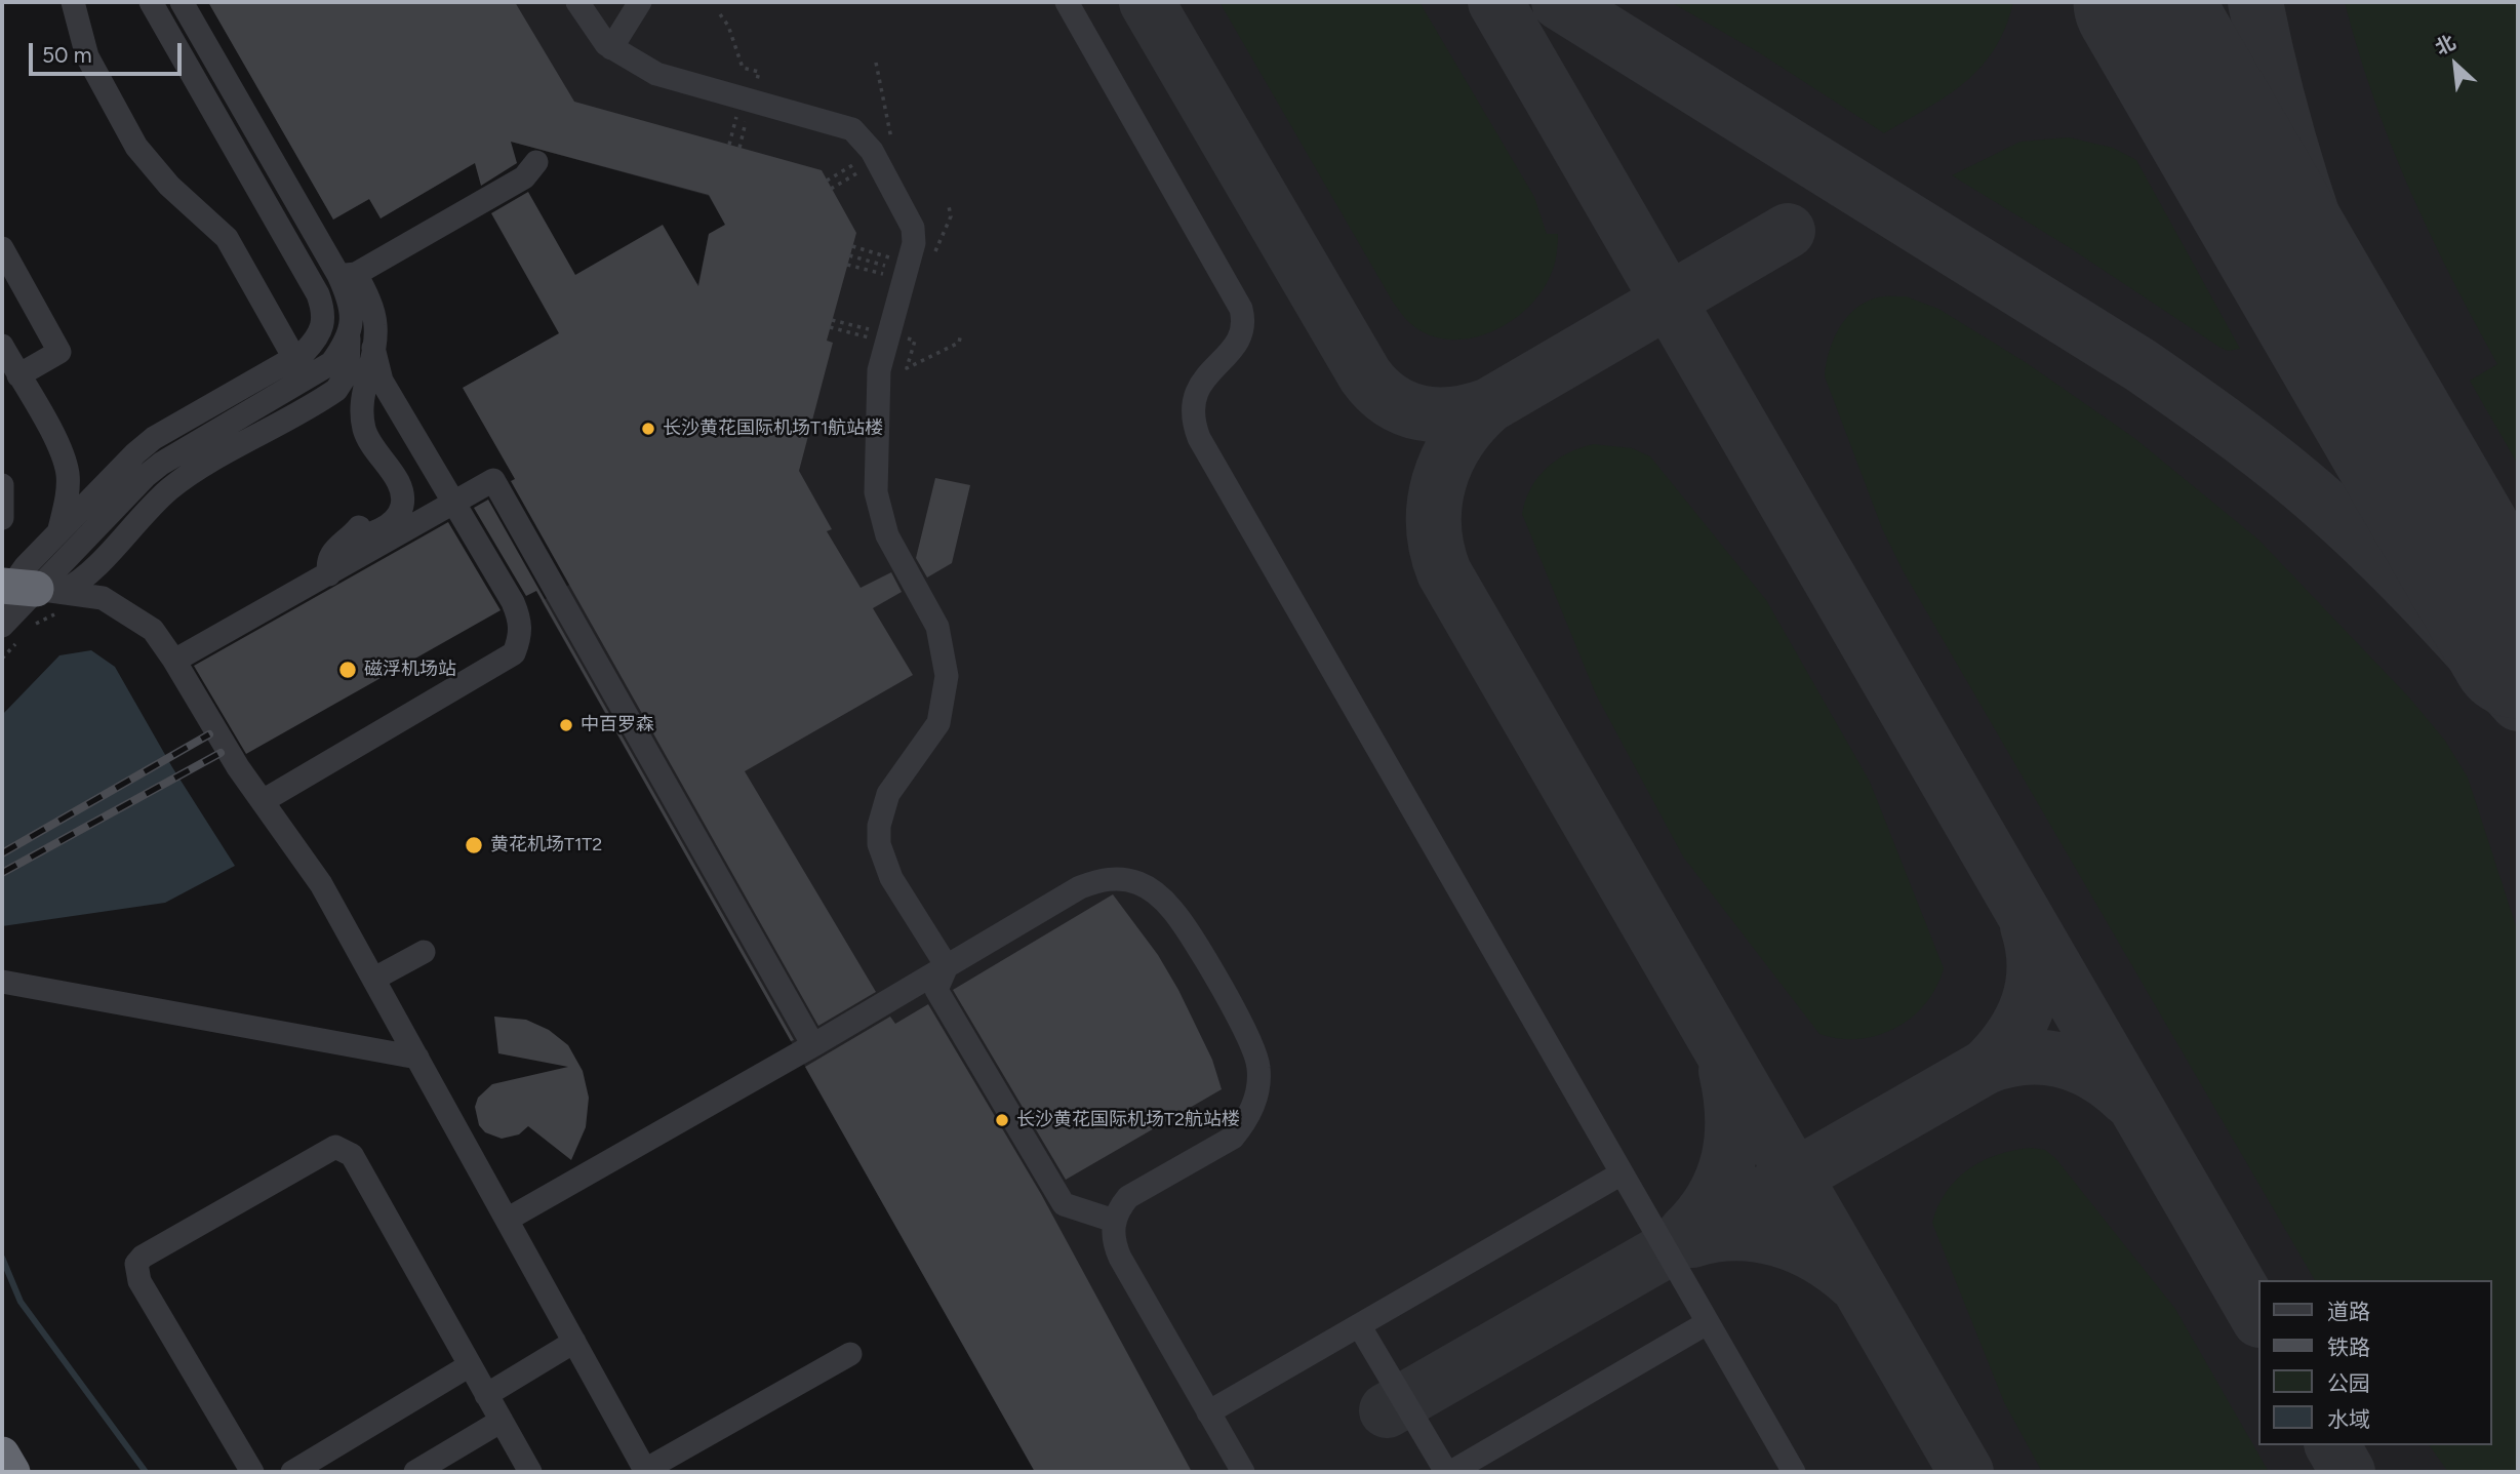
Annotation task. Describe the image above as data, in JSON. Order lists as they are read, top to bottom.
{
  "places": [
    "长沙黄花国际机场T1航站楼",
    "磁浮机场站",
    "中百罗森",
    "黄花机场T1T2",
    "长沙黄花国际机场T2航站楼"
  ],
  "legend": [
    "道路",
    "铁路",
    "公园",
    "水域"
  ],
  "scale_bar": "50 m",
  "north": "top left"
}
